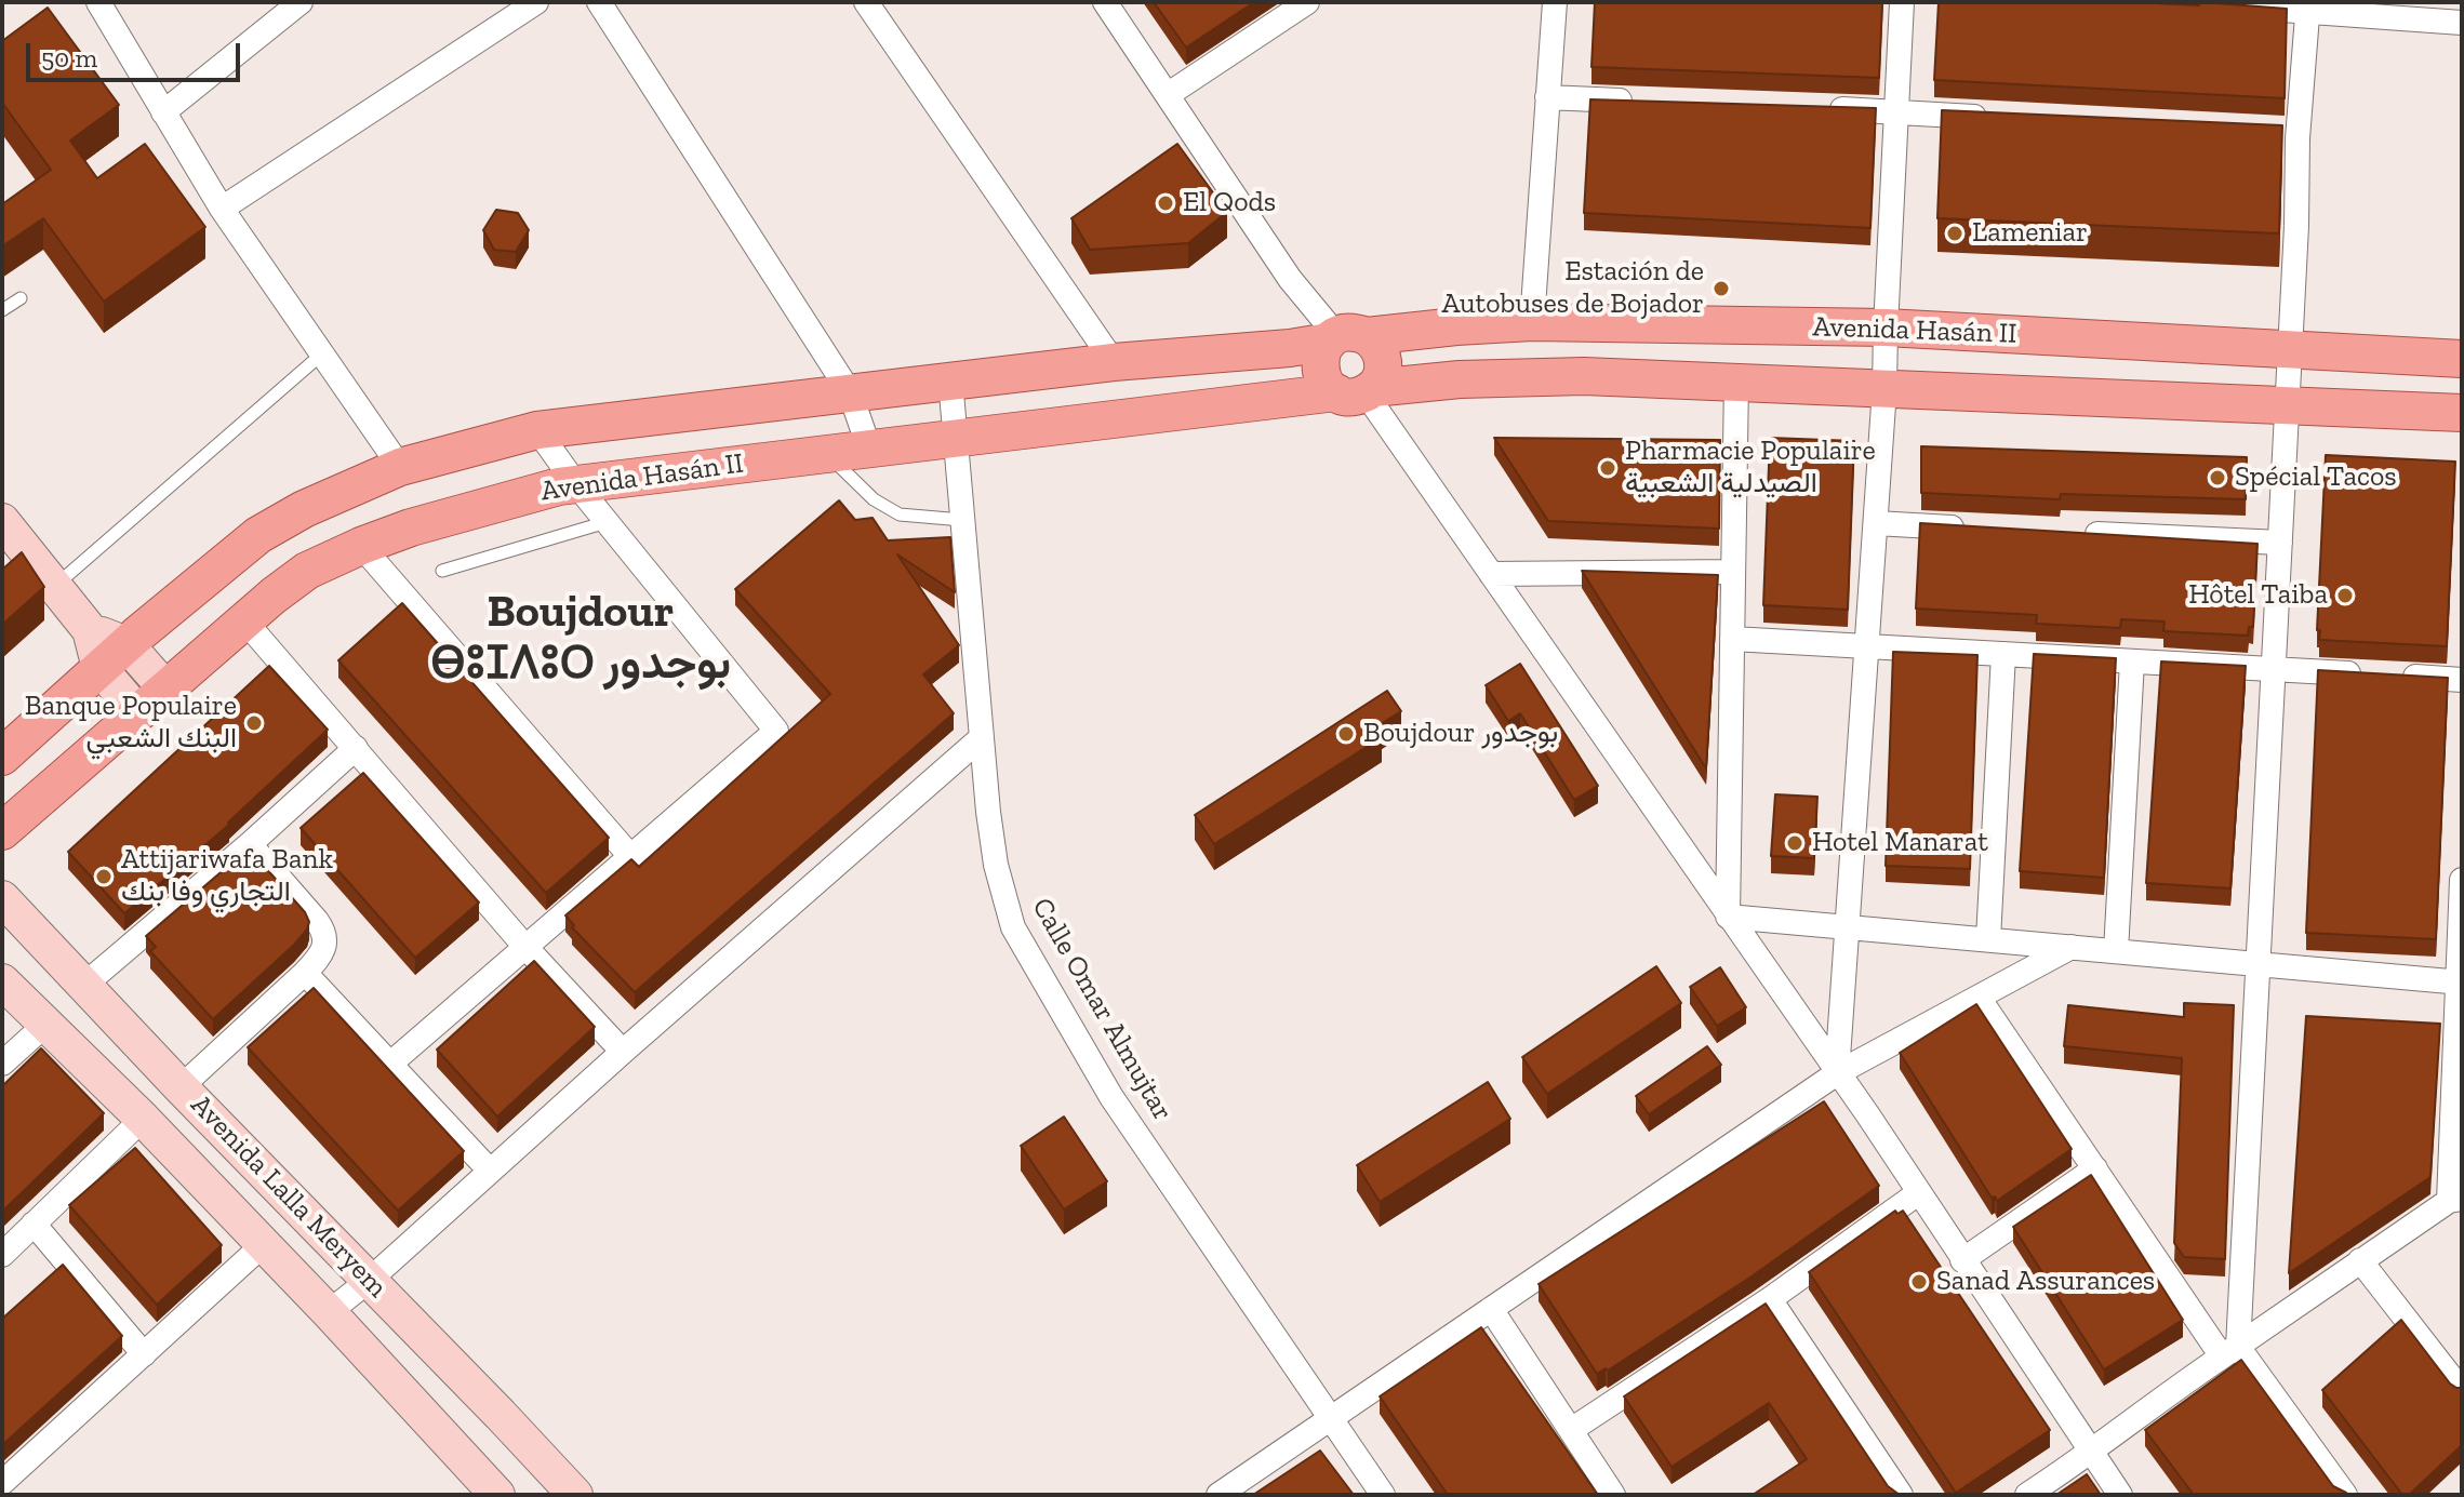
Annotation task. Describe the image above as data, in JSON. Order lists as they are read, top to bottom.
{
  "streets": {
    "main road": ["Avenida Hasán II"],
    "street": ["Calle Omar Almujtar", "Avenida Lalla Meryem"]
  },
  "crossings": [
    ["Avenida Hasán II", "Calle Omar Almujtar"]
  ],
  "districts": ["Boujdour ⴱⵓⵊⴷⵓⵔ بوجدور"],
  "places": [
    "El Qods",
    "Lameniar",
    "Estación de Autobuses de Bojador",
    "Pharmacie Populaire الصيدلية الشعبية",
    "Spécial Tacos",
    "Hôtel Taiba",
    "Banque Populaire البنك الشعبي",
    "Boujdour بوجدور",
    "Hotel Manarat",
    "Attijariwafa Bank التجاري وفا بنك",
    "Sanad Assurances"
  ],
  "scale_bar": "50 m"
}
